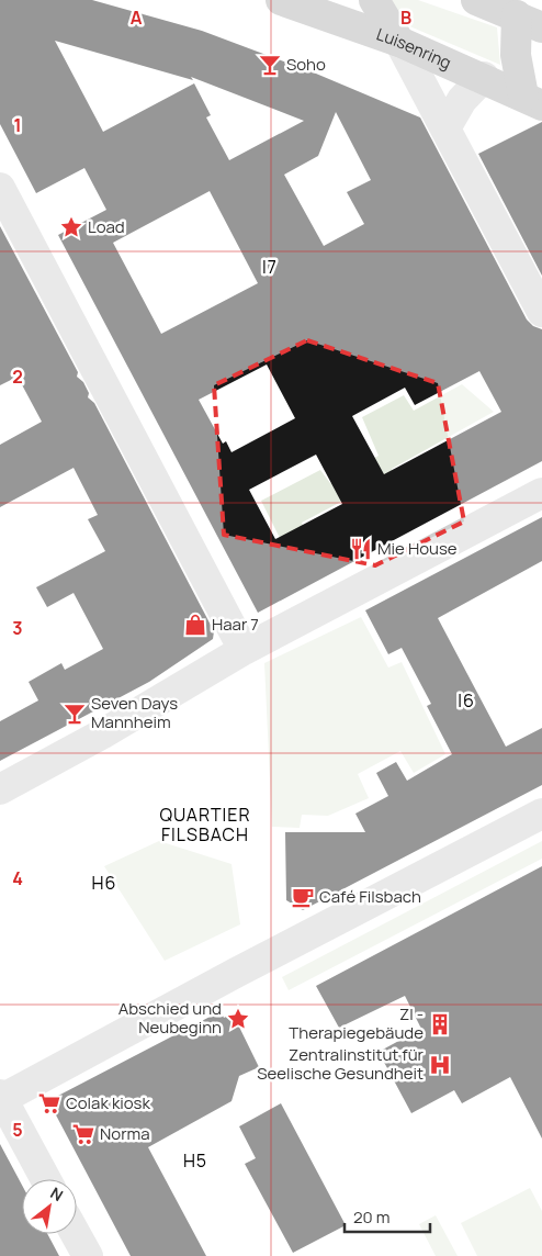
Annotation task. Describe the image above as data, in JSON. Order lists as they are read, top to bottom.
{
  "streets": {
    "main road": ["Luisenring"]
  },
  "districts": [
    "I7",
    "I6",
    "QUARTIER FILSBACH",
    "H6",
    "H5"
  ],
  "places": {
    "bar": ["Soho", "Seven Days Mannheim"],
    "place": ["Load", "Abschied und Neubeginn"],
    "restaurant": ["Mie House"],
    "shop": ["Haar 7"],
    "cafe": ["Café Filsbach"],
    "building": ["ZI - Therapiegebäude"],
    "hospital": ["Zentralinstitut für Seelische Gesundheit"],
    "supermarket": ["Colak kiosk", "Norma"]
  },
  "scale_bar": "20 m",
  "north": "top right",
  "grid": {
    "columns": ["A", "B"],
    "rows": [
      "1",
      "2",
      "3",
      "4",
      "5"
    ]
  }
}
